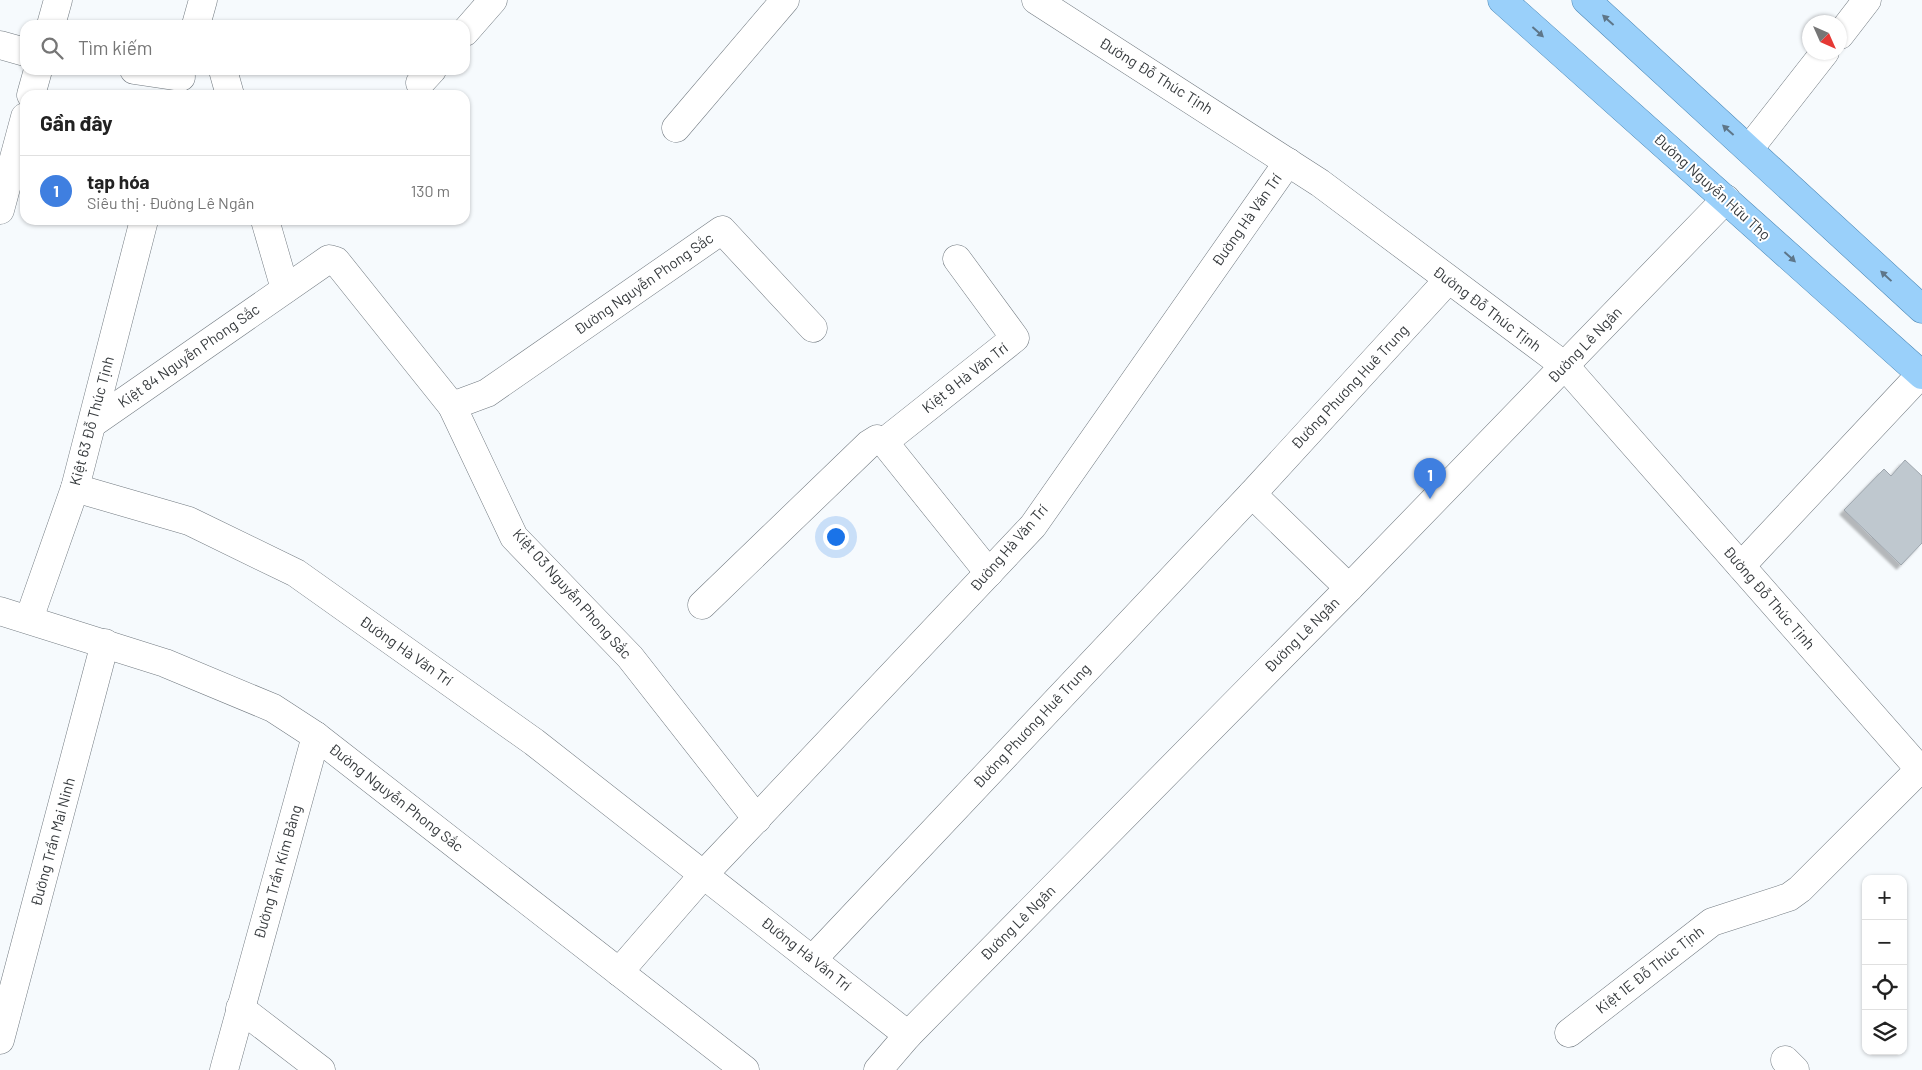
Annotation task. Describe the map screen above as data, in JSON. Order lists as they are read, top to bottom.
{
  "streets": {
    "main road": ["Đường Nguyễn Hữu Thọ"],
    "street": [
      "Đường Đỗ Thúc Tịnh",
      "Đường Hà Văn Trí",
      "Đường Nguyễn Phong Sắc",
      "Đường Lê Ngân",
      "Kiệt 84 Nguyễn Phong Sắc",
      "Kiệt 9 Hà Văn Trí",
      "Đường Phương Huê Trung",
      "Kiệt 63 Đỗ Thúc Tịnh",
      "Kiệt 03 Nguyễn Phong Sắc",
      "Đường Trần Mai Ninh",
      "Đường Trần Kim Bảng",
      "Kiệt 1E Đỗ Thúc Tịnh"
    ]
  },
  "crossings": [
    ["Đường Đỗ Thúc Tịnh", "Đường Nguyễn Hữu Thọ"],
    ["Đường Đỗ Thúc Tịnh", "Đường Hà Văn Trí"],
    ["Đường Đỗ Thúc Tịnh", "Đường Lê Ngân"],
    ["Đường Đỗ Thúc Tịnh", "Đường Phương Huê Trung"],
    ["Đường Đỗ Thúc Tịnh", "Kiệt 1E Đỗ Thúc Tịnh"],
    ["Đường Nguyễn Hữu Thọ", "Đường Lê Ngân"],
    ["Đường Hà Văn Trí", "Đường Nguyễn Phong Sắc"],
    ["Đường Hà Văn Trí", "Đường Lê Ngân"],
    ["Đường Hà Văn Trí", "Đường Phương Huê Trung"],
    ["Đường Hà Văn Trí", "Kiệt 63 Đỗ Thúc Tịnh"],
    ["Đường Hà Văn Trí", "Kiệt 03 Nguyễn Phong Sắc"],
    ["Đường Nguyễn Phong Sắc", "Kiệt 63 Đỗ Thúc Tịnh"],
    ["Đường Nguyễn Phong Sắc", "Kiệt 03 Nguyễn Phong Sắc"],
    ["Đường Nguyễn Phong Sắc", "Đường Trần Mai Ninh"],
    ["Đường Nguyễn Phong Sắc", "Đường Trần Kim Bảng"],
    ["Kiệt 84 Nguyễn Phong Sắc", "Kiệt 63 Đỗ Thúc Tịnh"],
    ["Kiệt 84 Nguyễn Phong Sắc", "Kiệt 03 Nguyễn Phong Sắc"]
  ],
  "north": "bottom right",
  "page": {
    "search": "Tìm kiếm",
    "heading": "Gần đây",
    "list": [
      {
        "mark": "1",
        "name": "tạp hóa",
        "note": "Siêu thị · Đường Lê Ngân",
        "value": "130 m"
      }
    ],
    "pins": "1",
    "map_buttons": ["+", "−"]
  }
}
